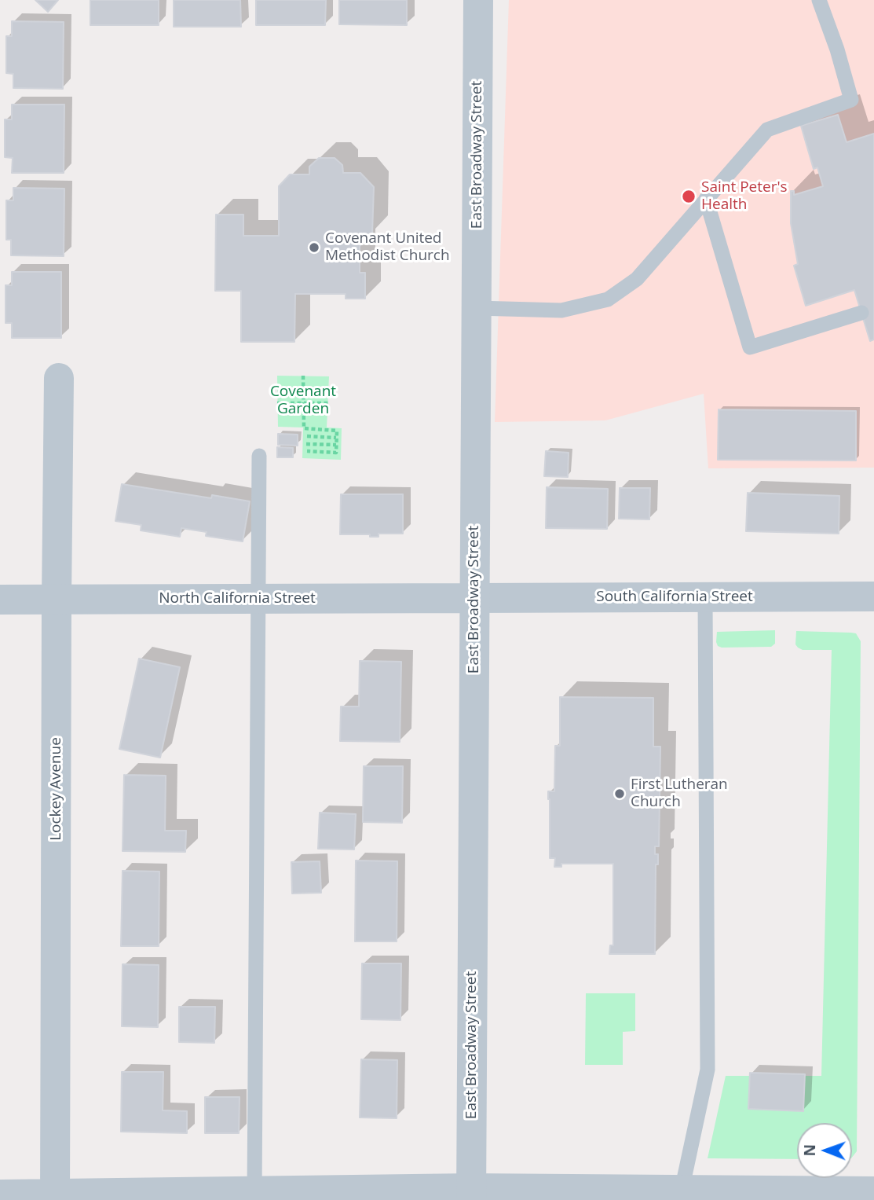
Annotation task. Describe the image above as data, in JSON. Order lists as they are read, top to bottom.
{
  "streets": {
    "street": [
      "East Broadway Street",
      "South California Street",
      "North California Street",
      "Lockey Avenue"
    ]
  },
  "crossings": [
    ["East Broadway Street", "South California Street"],
    ["East Broadway Street", "North California Street"],
    ["South California Street", "North California Street"],
    ["North California Street", "Lockey Avenue"]
  ],
  "parks": ["Covenant Garden"],
  "places": ["Saint Peter's Health", "Covenant United Methodist Church", "First Lutheran Church"],
  "north": "left"
}
